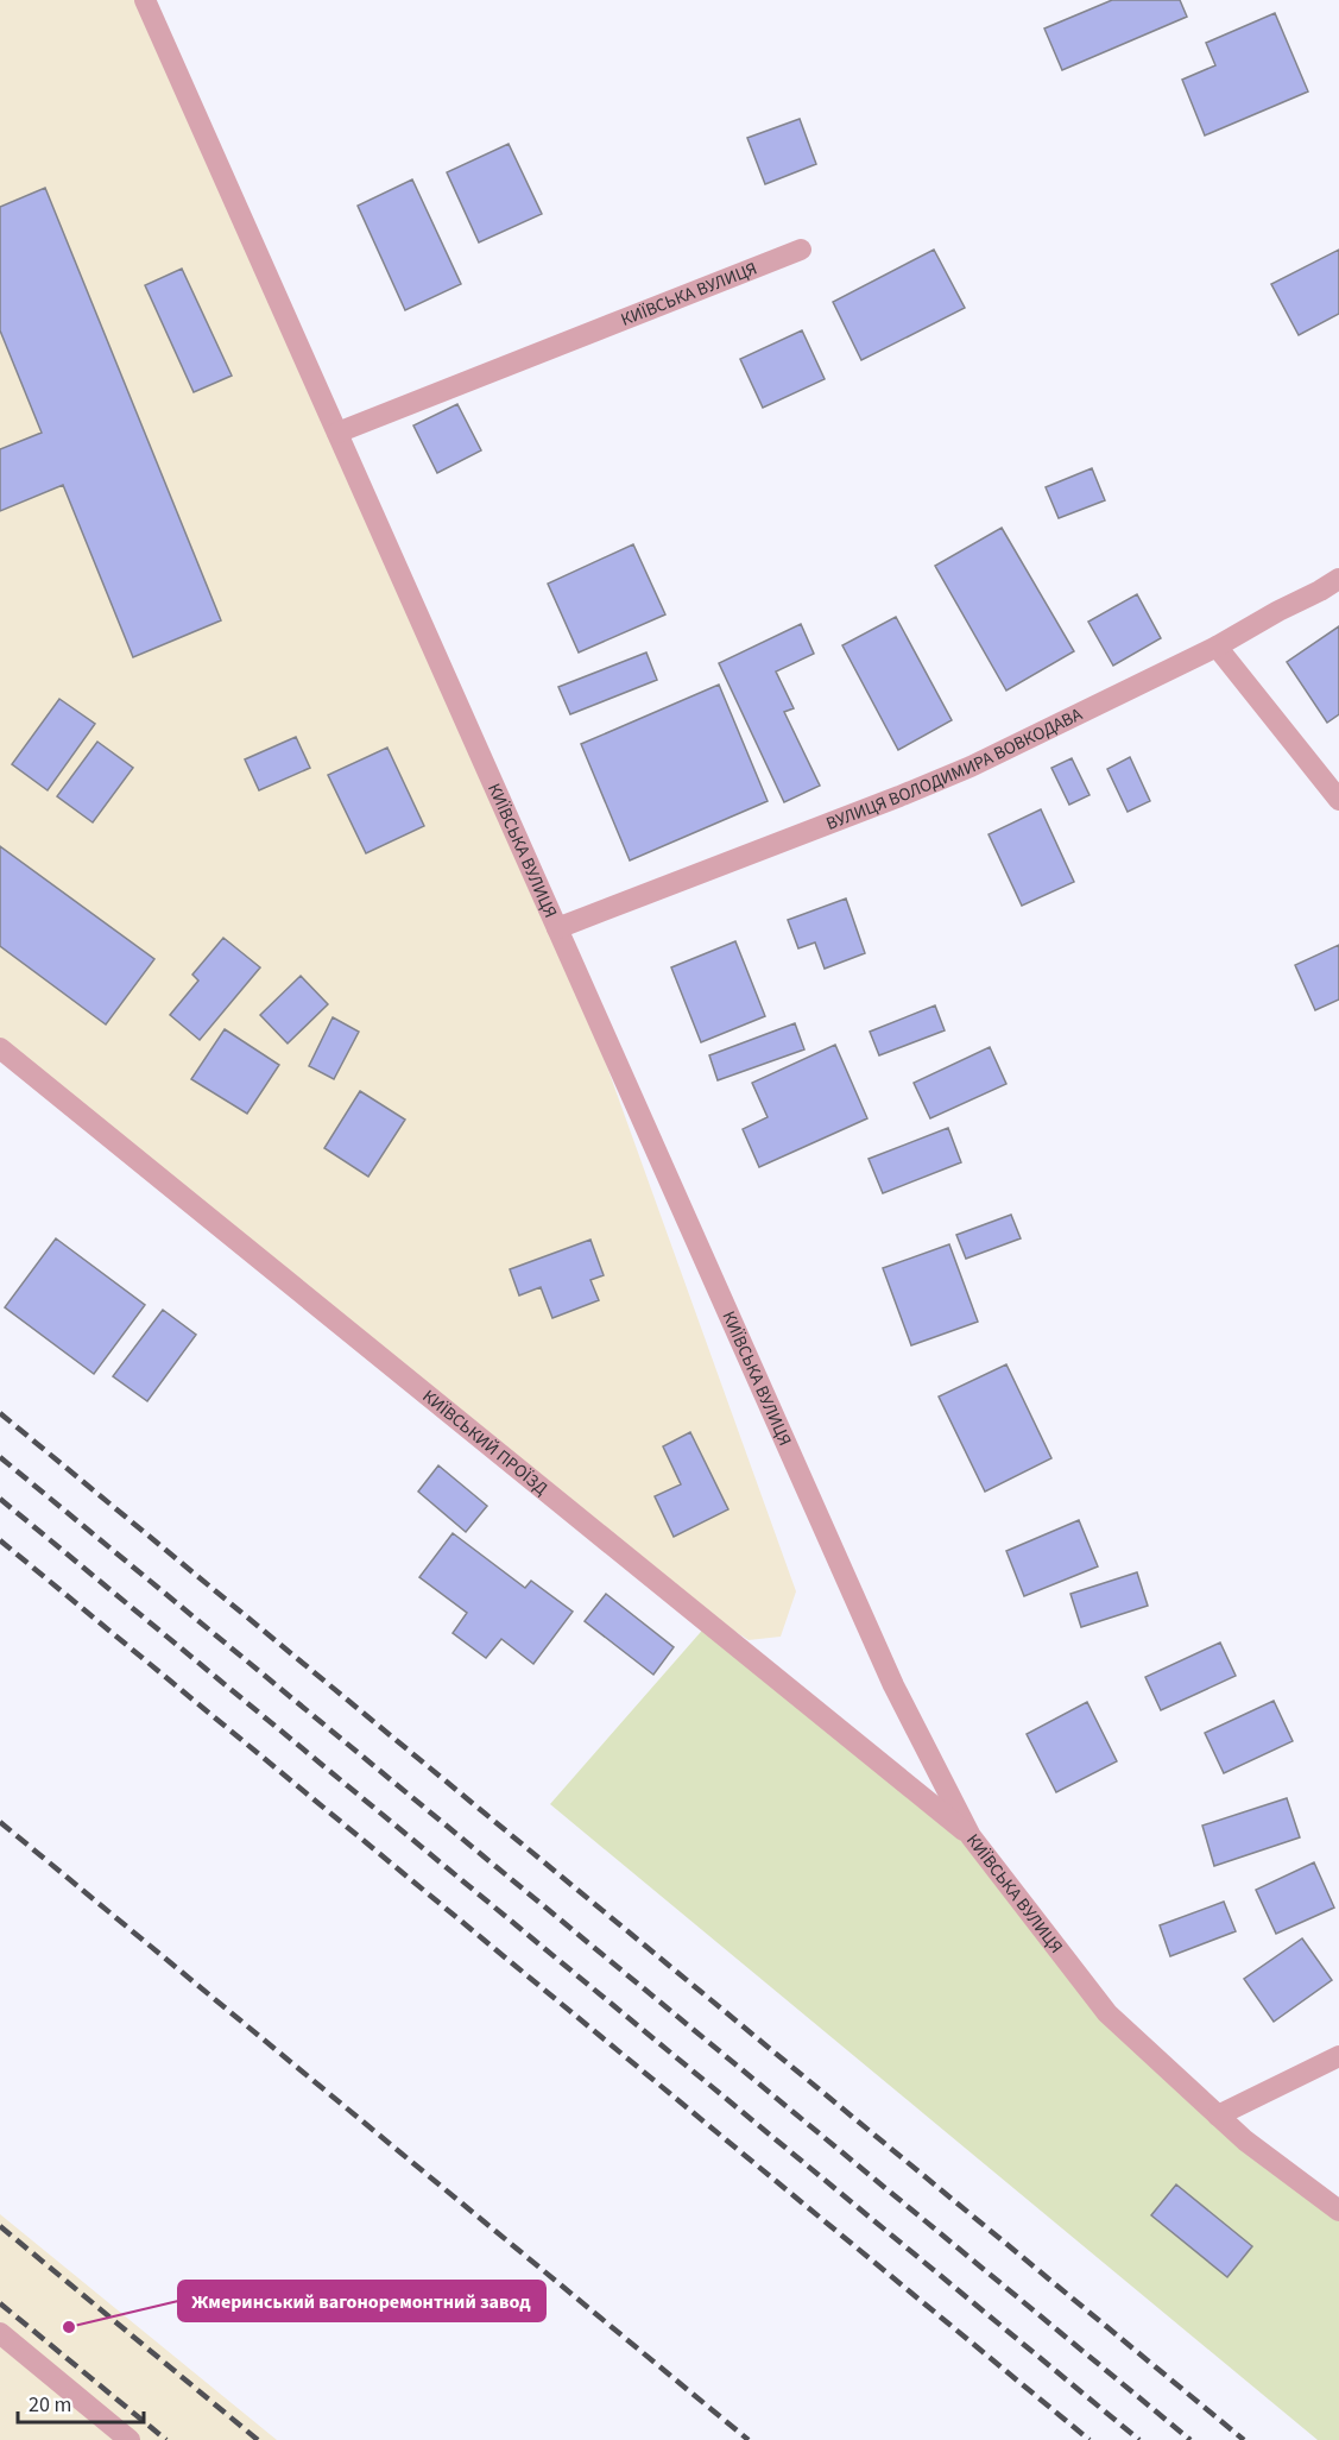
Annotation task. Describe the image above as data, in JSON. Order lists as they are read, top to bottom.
{
  "streets": {
    "street": ["КИЇВСЬКА ВУЛИЦЯ", "ВУЛИЦЯ ВОЛОДИМИРА ВОВКОДАВА", "КИЇВСЬКИЙ ПРОЇЗД"]
  },
  "crossings": [
    ["КИЇВСЬКА ВУЛИЦЯ", "ВУЛИЦЯ ВОЛОДИМИРА ВОВКОДАВА"],
    ["КИЇВСЬКА ВУЛИЦЯ", "КИЇВСЬКИЙ ПРОЇЗД"]
  ],
  "places": ["Жмеринський вагоноремонтний завод"],
  "scale_bar": "20 m"
}
